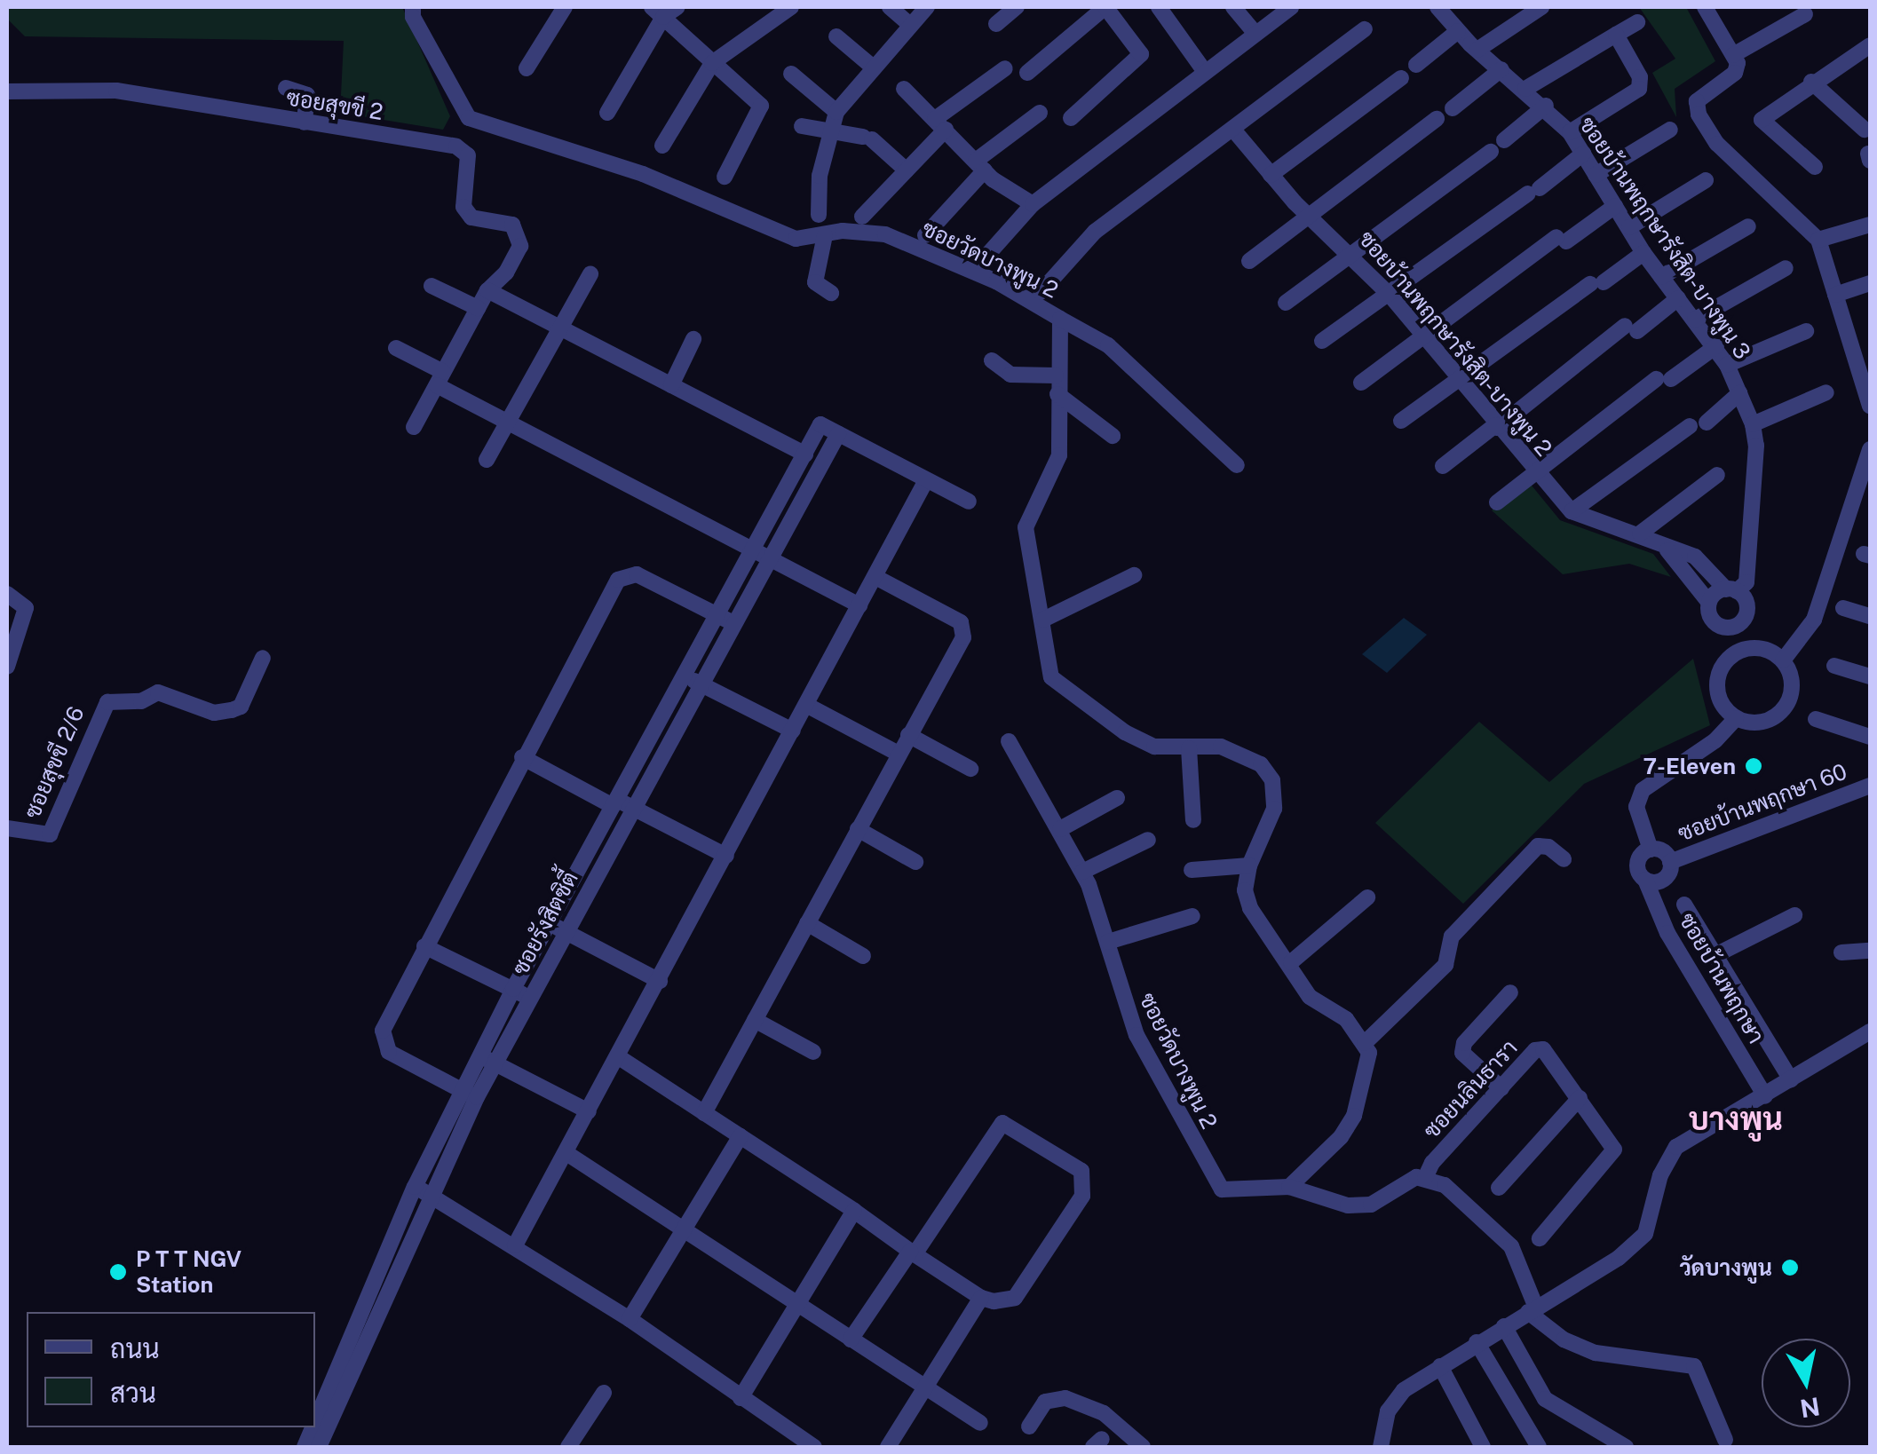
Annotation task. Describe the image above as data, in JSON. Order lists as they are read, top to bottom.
{
  "streets": {
    "street": [
      "ซอยสุขขี 2",
      "ซอยบ้านพฤกษารังสิต-บางพูน 3",
      "ซอยวัดบางพูน 2",
      "ซอยบ้านพฤกษารังสิต-บางพูน 2",
      "ซอยสุขขี 2/6",
      "ซอยบ้านพฤกษา 60",
      "ซอยรังสิตซิตี้",
      "ซอยบ้านพฤกษา",
      "ซอยนลินธารา"
    ]
  },
  "crossings": [
    ["ซอยสุขขี 2", "ซอยวัดบางพูน 2"],
    ["ซอยบ้านพฤกษารังสิต-บางพูน 3", "ซอยบ้านพฤกษารังสิต-บางพูน 2"],
    ["ซอยวัดบางพูน 2", "ซอยนลินธารา"],
    ["ซอยบ้านพฤกษา 60", "ซอยบ้านพฤกษา"]
  ],
  "districts": ["บางพูน"],
  "places": ["7-Eleven", "วัดบางพูน", "P T T NGV Station"],
  "legend": ["ถนน", "สวน"],
  "north": "bottom"
}
